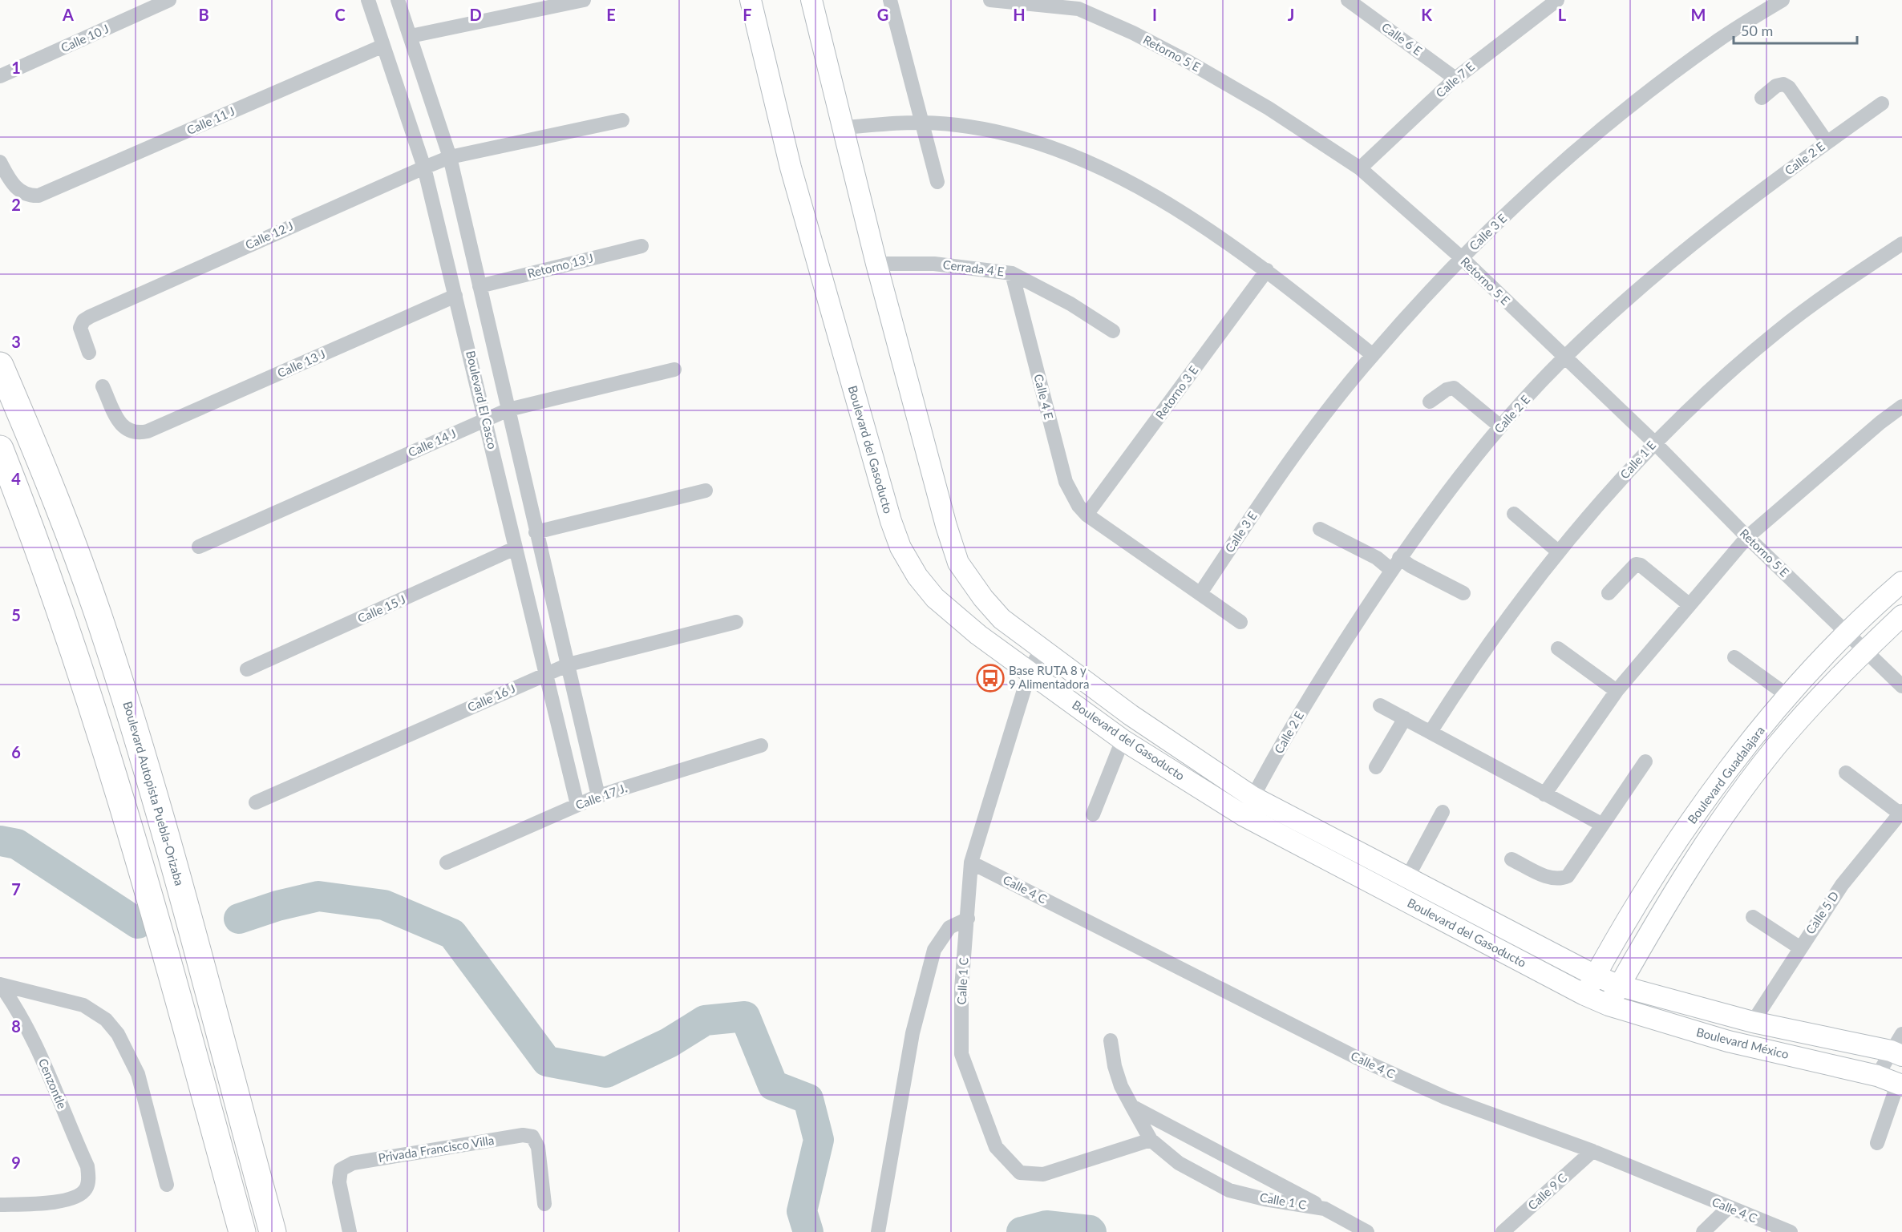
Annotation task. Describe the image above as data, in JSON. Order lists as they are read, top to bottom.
{
  "streets": {
    "highway": ["Boulevard Autopista Puebla-Orizaba"],
    "street": [
      "Calle 10 J",
      "Calle 6 E",
      "Retorno 5 E",
      "Calle 7 E",
      "Calle 11 J",
      "Calle 2 E",
      "Calle 3 E",
      "Calle 12 J",
      "Retorno 13 J",
      "Cerrada 4 E",
      "Calle 13 J",
      "Retorno 3 E",
      "Calle 4 E",
      "Boulevard El Casco",
      "Calle 14 J",
      "Boulevard del Gasoducto",
      "Calle 1 E",
      "Calle 15 J",
      "Calle 16 J",
      "Boulevard Guadalajara",
      "Calle 17 J.",
      "Calle 4 C",
      "Calle 5 D",
      "Calle 1 C",
      "Boulevard México",
      "Cenzontle",
      "Privada Francisco Villa",
      "Calle 9 C"
    ]
  },
  "crossings": [
    ["Calle 6 E", "Calle 7 E"],
    ["Retorno 5 E", "Calle 7 E"],
    ["Retorno 5 E", "Calle 2 E"],
    ["Retorno 5 E", "Calle 3 E"],
    ["Retorno 5 E", "Calle 1 E"],
    ["Retorno 5 E", "Boulevard Guadalajara"],
    ["Calle 11 J", "Boulevard El Casco"],
    ["Calle 2 E", "Boulevard del Gasoducto"],
    ["Calle 12 J", "Boulevard El Casco"],
    ["Retorno 13 J", "Boulevard El Casco"],
    ["Cerrada 4 E", "Calle 4 E"],
    ["Cerrada 4 E", "Boulevard del Gasoducto"],
    ["Calle 13 J", "Boulevard El Casco"],
    ["Retorno 3 E", "Calle 4 E"],
    ["Boulevard El Casco", "Calle 14 J"],
    ["Boulevard El Casco", "Calle 15 J"],
    ["Boulevard El Casco", "Calle 16 J"],
    ["Boulevard El Casco", "Calle 17 J."],
    ["Boulevard del Gasoducto", "Boulevard Guadalajara"],
    ["Boulevard del Gasoducto", "Calle 1 C"],
    ["Boulevard del Gasoducto", "Boulevard México"],
    ["Boulevard Guadalajara", "Boulevard México"],
    ["Calle 4 C", "Calle 1 C"],
    ["Calle 4 C", "Calle 9 C"],
    ["Calle 5 D", "Boulevard México"]
  ],
  "places": {
    "bus stop": ["Base RUTA 8 y 9 Alimentadora"]
  },
  "scale_bar": "50 m",
  "grid": {
    "columns": [
      "A",
      "B",
      "C",
      "D",
      "E",
      "F",
      "G",
      "H",
      "I",
      "J",
      "K",
      "L",
      "M"
    ],
    "rows": [
      "1",
      "2",
      "3",
      "4",
      "5",
      "6",
      "7",
      "8",
      "9"
    ]
  }
}
